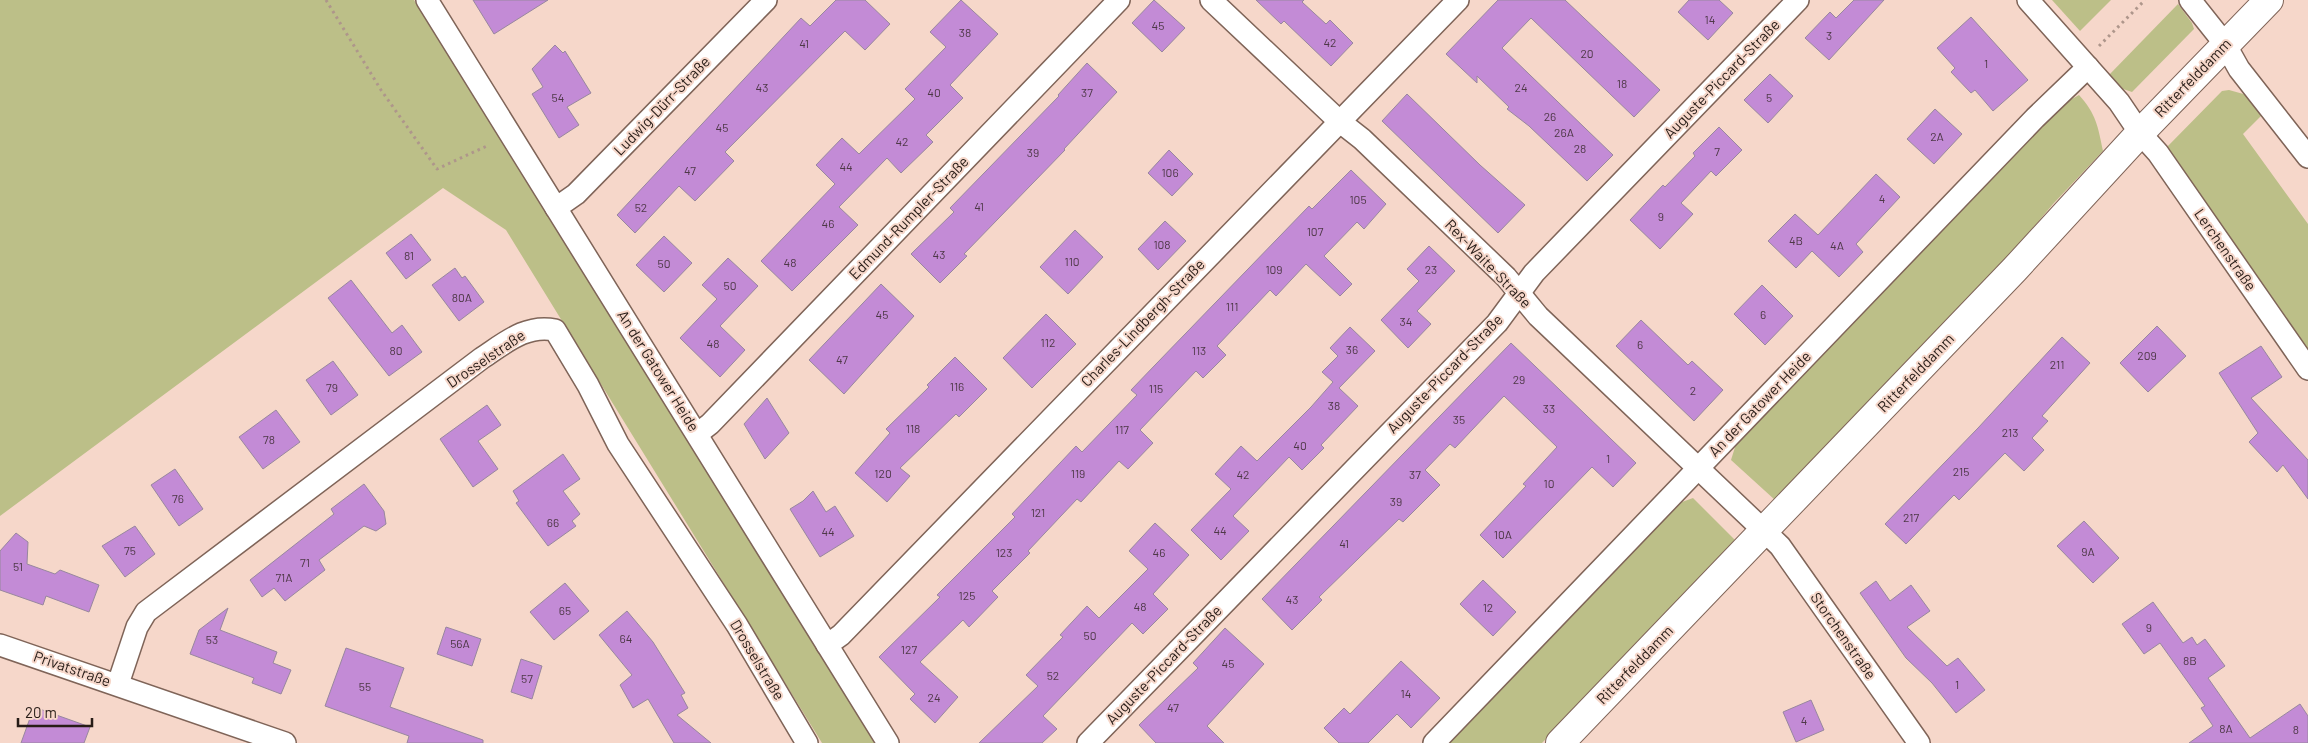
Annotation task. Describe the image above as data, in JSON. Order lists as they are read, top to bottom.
{
  "streets": {
    "main road": ["Ritterfelddamm"],
    "street": [
      "Auguste-Piccard-Straße",
      "Ludwig-Dürr-Straße",
      "Edmund-Rumpler-Straße",
      "Lerchenstraße",
      "Rex-Waite-Straße",
      "Charles-Lindbergh-Straße",
      "Drosselstraße",
      "An der Gatower Heide",
      "Storchenstraße",
      "Privatstraße"
    ]
  },
  "crossings": [
    ["Ritterfelddamm", "Lerchenstraße"],
    ["Ritterfelddamm", "Rex-Waite-Straße"],
    ["Ritterfelddamm", "Storchenstraße"],
    ["Auguste-Piccard-Straße", "Rex-Waite-Straße"],
    ["Ludwig-Dürr-Straße", "An der Gatower Heide"],
    ["Edmund-Rumpler-Straße", "An der Gatower Heide"],
    ["Lerchenstraße", "An der Gatower Heide"],
    ["Rex-Waite-Straße", "Charles-Lindbergh-Straße"],
    ["Rex-Waite-Straße", "An der Gatower Heide"],
    ["Rex-Waite-Straße", "Storchenstraße"],
    ["Charles-Lindbergh-Straße", "An der Gatower Heide"],
    ["Drosselstraße", "Privatstraße"]
  ],
  "house_numbers": [
    "14",
    "45",
    "38",
    "3",
    "42",
    "41",
    "20",
    "1",
    "18",
    "43",
    "24",
    "40",
    "37",
    "54",
    "5",
    "26",
    "45",
    "26A",
    "2A",
    "42",
    "28",
    "7",
    "39",
    "44",
    "47",
    "106",
    "4",
    "105",
    "41",
    "52",
    "9",
    "46",
    "107",
    "4B",
    "108",
    "4A",
    "43",
    "81",
    "110",
    "48",
    "50",
    "109",
    "23",
    "50",
    "80A",
    "111",
    "45",
    "6",
    "34",
    "112",
    "48",
    "6",
    "36",
    "80",
    "113",
    "209",
    "47",
    "211",
    "29",
    "116",
    "79",
    "115",
    "2",
    "38",
    "33",
    "35",
    "118",
    "117",
    "213",
    "78",
    "40",
    "1",
    "215",
    "120",
    "119",
    "42",
    "37",
    "10",
    "76",
    "39",
    "121",
    "217",
    "66",
    "44",
    "44",
    "10A",
    "41",
    "75",
    "9A",
    "123",
    "46",
    "71",
    "51",
    "71A",
    "125",
    "43",
    "48",
    "12",
    "65",
    "9",
    "50",
    "64",
    "53",
    "56A",
    "127",
    "8B",
    "45",
    "52",
    "57",
    "1",
    "55",
    "14",
    "24",
    "47",
    "4",
    "8A",
    "8"
  ],
  "scale_bar": "20 m"
}
